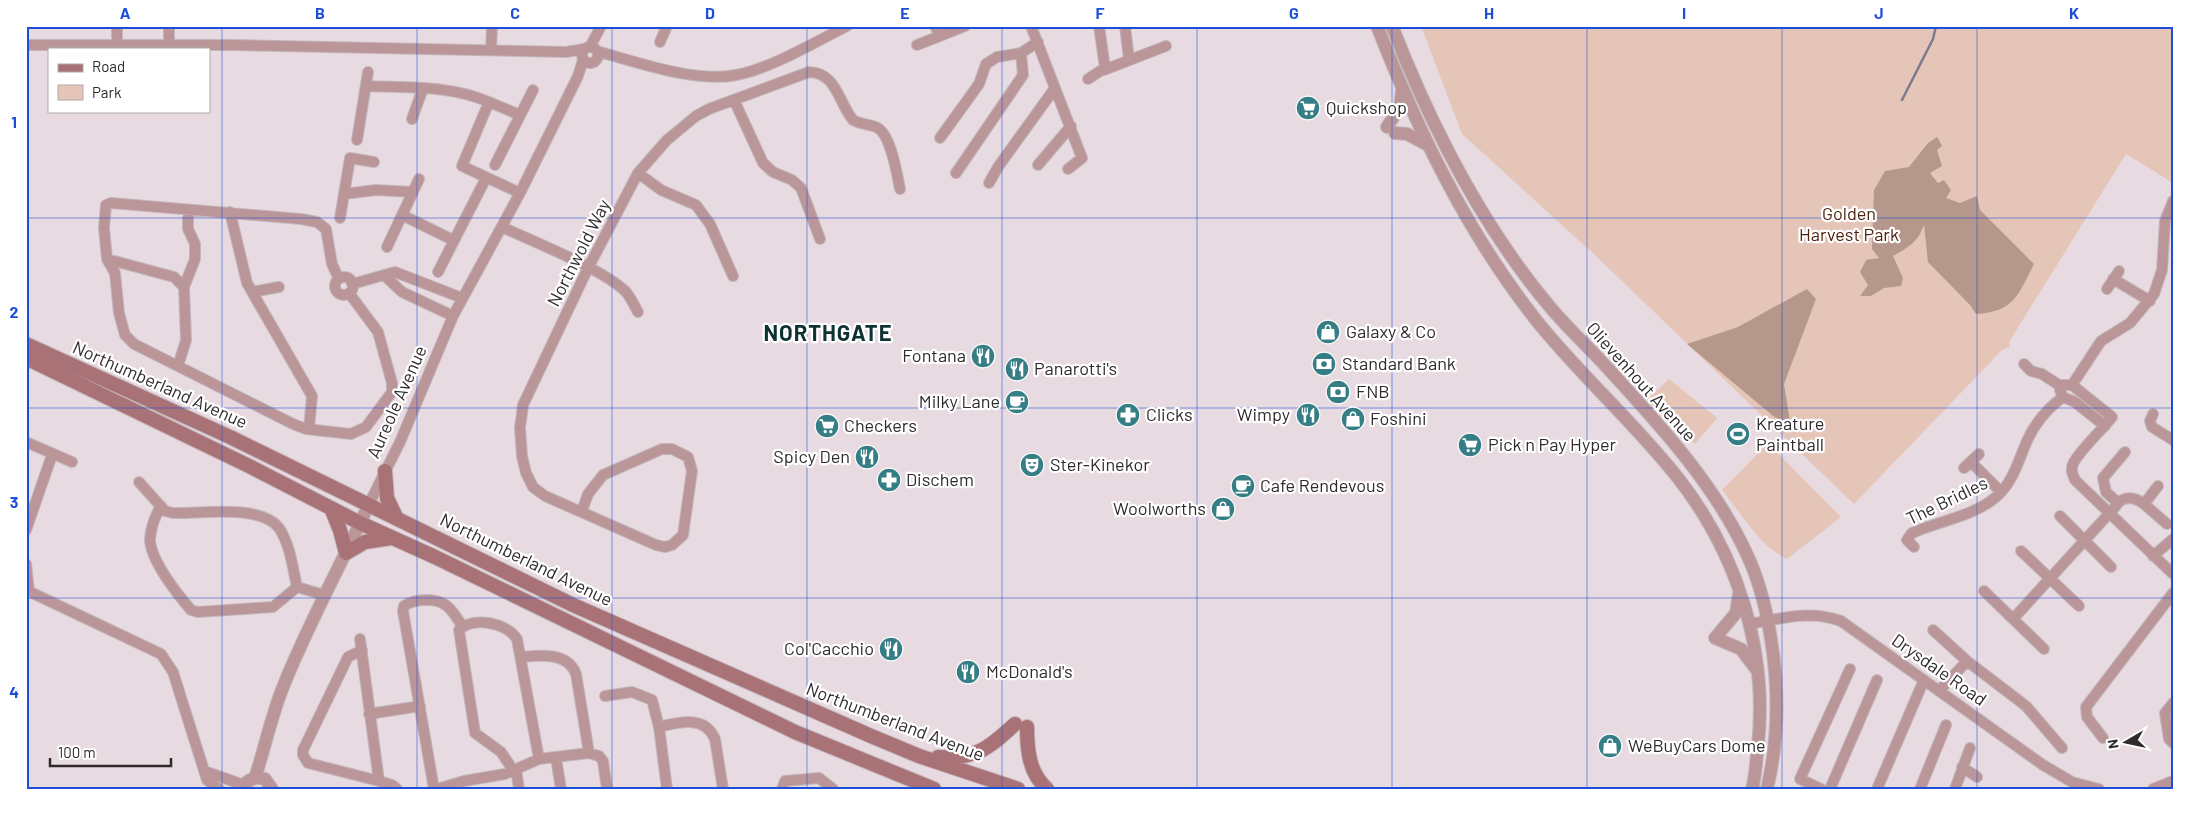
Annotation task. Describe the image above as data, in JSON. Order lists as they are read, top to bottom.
{
  "streets": {
    "main road": ["Northumberland Avenue"],
    "street": [
      "Northwold Way",
      "Olievenhout Avenue",
      "Aureole Avenue",
      "The Bridles",
      "Drysdale Road"
    ]
  },
  "crossings": [
    ["Olievenhout Avenue", "Drysdale Road"],
    ["Northumberland Avenue", "Aureole Avenue"]
  ],
  "districts": ["NORTHGATE"],
  "parks": ["Golden Harvest Park"],
  "places": {
    "supermarket": ["Quickshop", "Checkers", "Pick n Pay Hyper"],
    "shop": [
      "Galaxy & Co",
      "Foshini",
      "Woolworths",
      "WeBuyCars Dome"
    ],
    "restaurant": [
      "Fontana",
      "Panarotti's",
      "Wimpy",
      "Spicy Den",
      "Col'Cacchio",
      "McDonald's"
    ],
    "bank": ["Standard Bank", "FNB"],
    "cafe": ["Milky Lane", "Cafe Rendevous"],
    "pharmacy": ["Clicks", "Dischem"],
    "sports": ["Kreature Paintball"],
    "theatre": ["Ster-Kinekor"]
  },
  "legend": ["Road", "Park"],
  "scale_bar": "100 m",
  "north": "left",
  "grid": {
    "columns": [
      "A",
      "B",
      "C",
      "D",
      "E",
      "F",
      "G",
      "H",
      "I",
      "J",
      "K"
    ],
    "rows": [
      "1",
      "2",
      "3",
      "4"
    ]
  }
}
